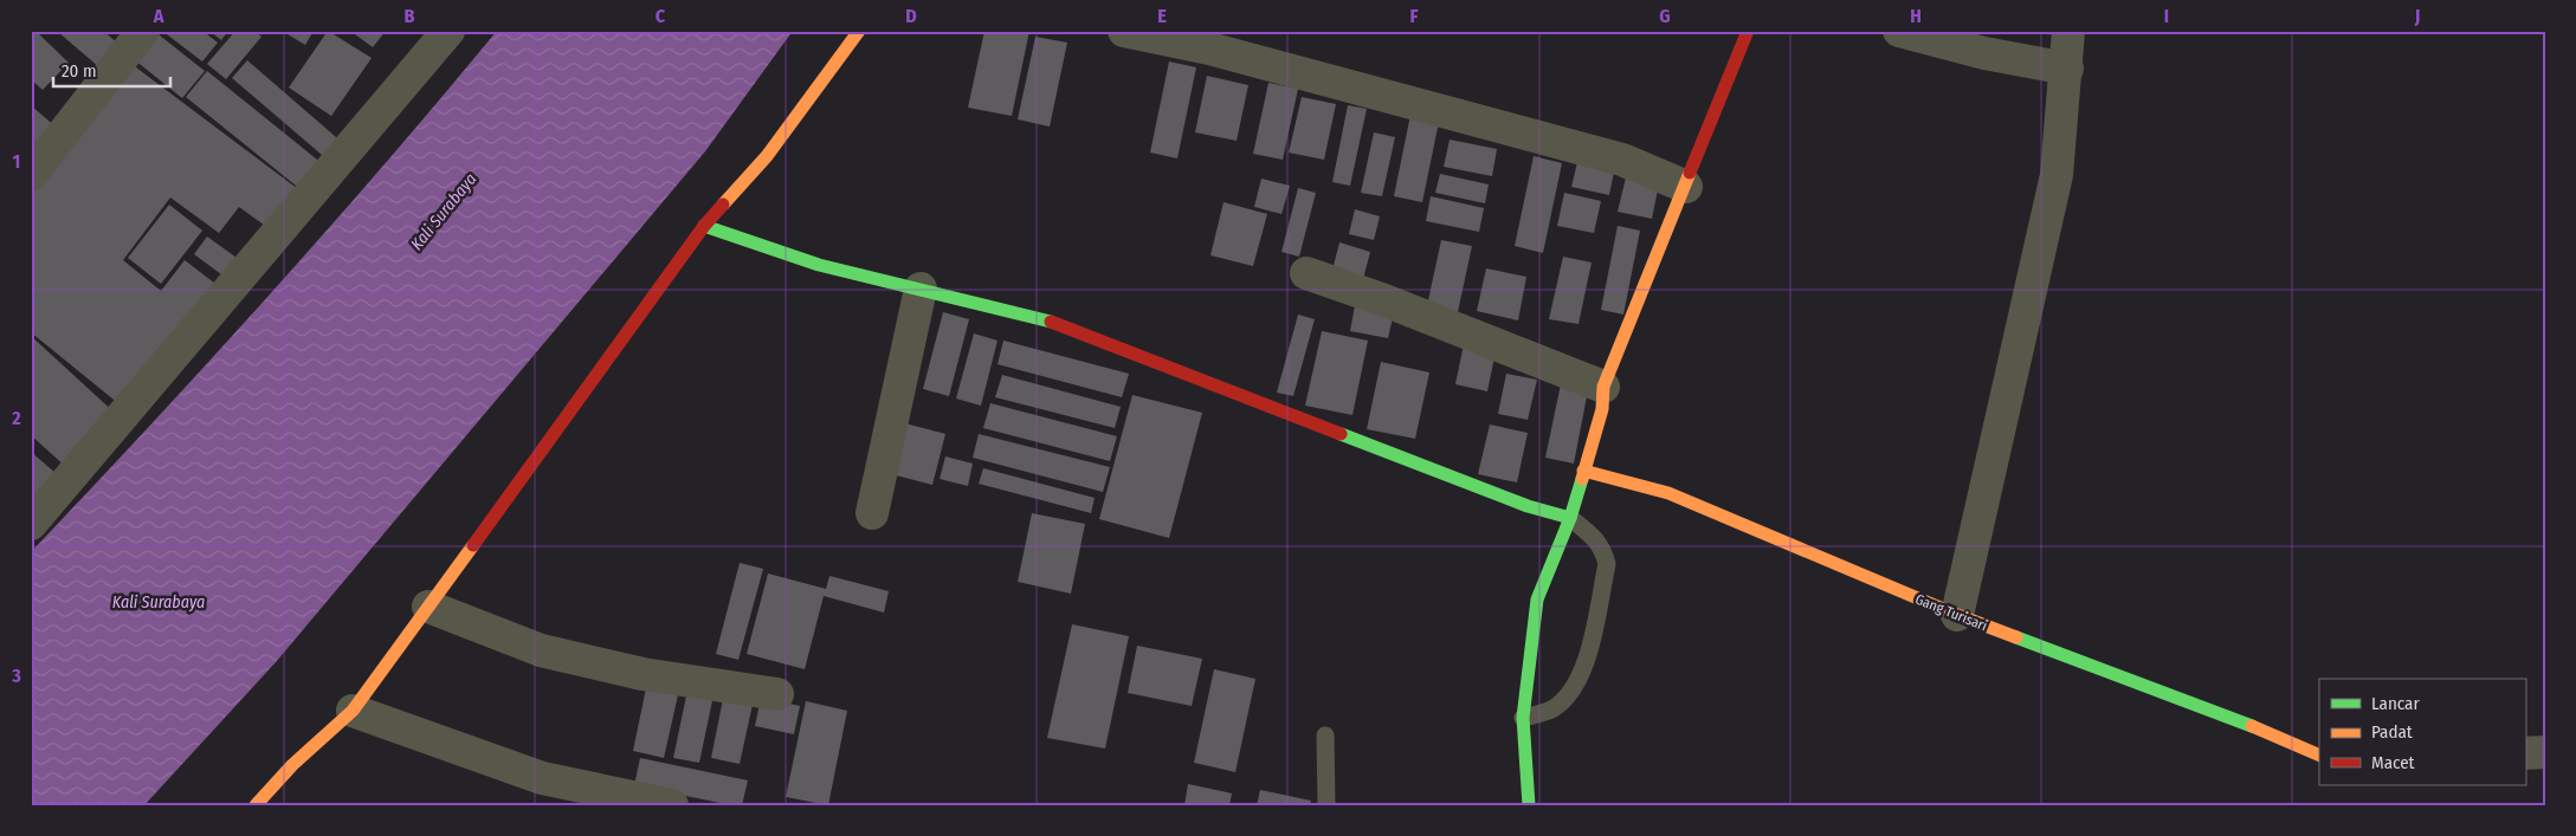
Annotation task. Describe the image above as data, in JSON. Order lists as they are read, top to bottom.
{
  "streets": {
    "street": ["Gang Turisari"]
  },
  "water": ["Kali Surabaya"],
  "legend": ["Lancar", "Padat", "Macet"],
  "scale_bar": "20 m",
  "grid": {
    "columns": [
      "A",
      "B",
      "C",
      "D",
      "E",
      "F",
      "G",
      "H",
      "I",
      "J"
    ],
    "rows": ["1", "2", "3"]
  }
}
